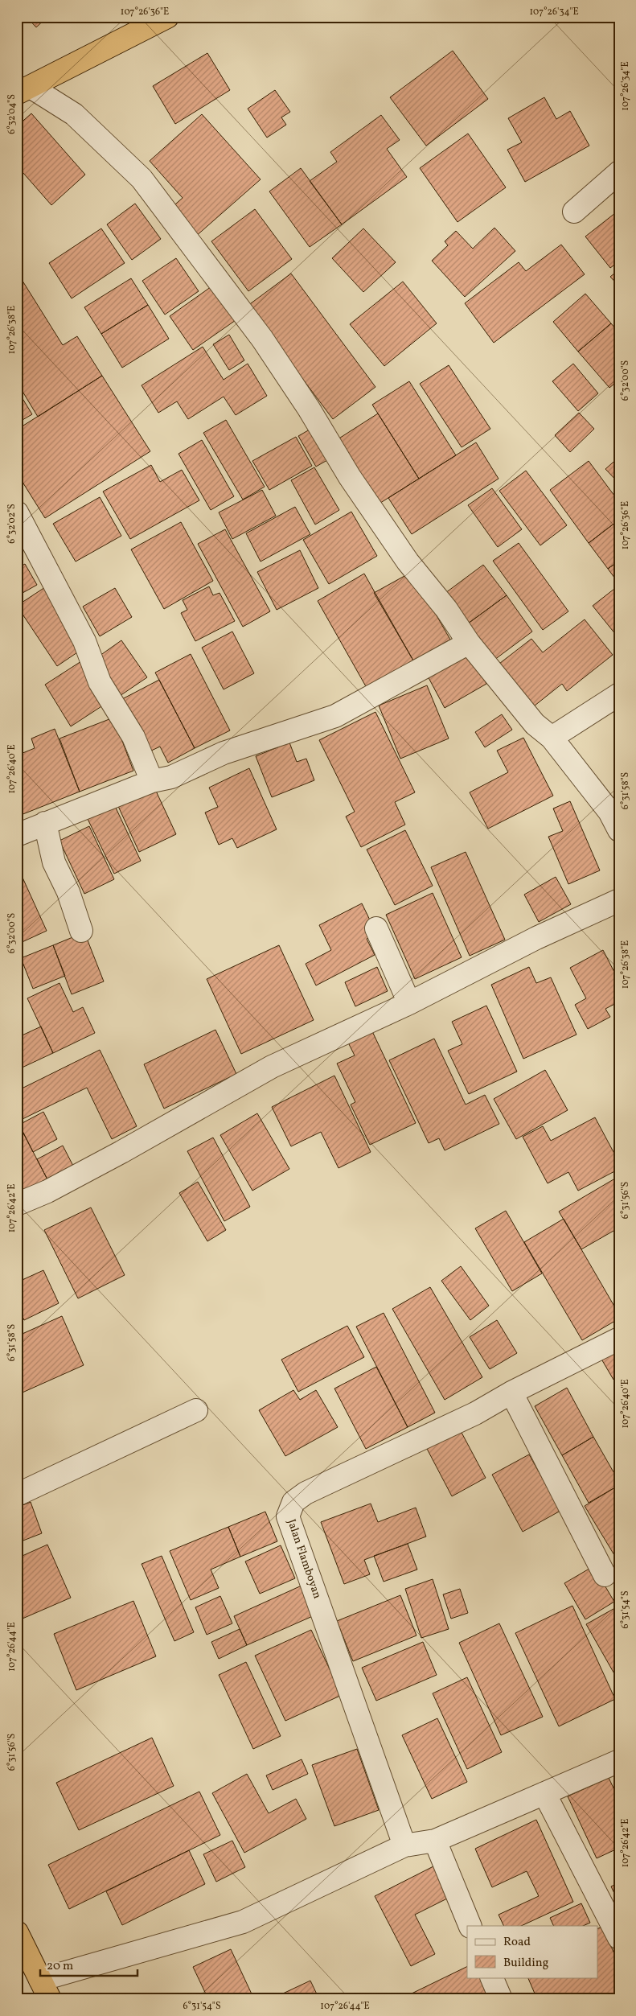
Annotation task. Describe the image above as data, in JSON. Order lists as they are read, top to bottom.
{
  "streets": {
    "street": ["Jalan Flamboyan"]
  },
  "legend": ["Road", "Building"],
  "scale_bar": "20 m",
  "coordinates": [
    "107°26'36\"E",
    "107°26'34\"E",
    "6°32'04\"S",
    "107°26'38\"E",
    "6°32'00\"S",
    "6°32'02\"S",
    "107°26'40\"E",
    "6°31'58\"S",
    "6°31'56\"S",
    "107°26'42\"E",
    "6°31'54\"S",
    "107°26'44\"E"
  ]
}
